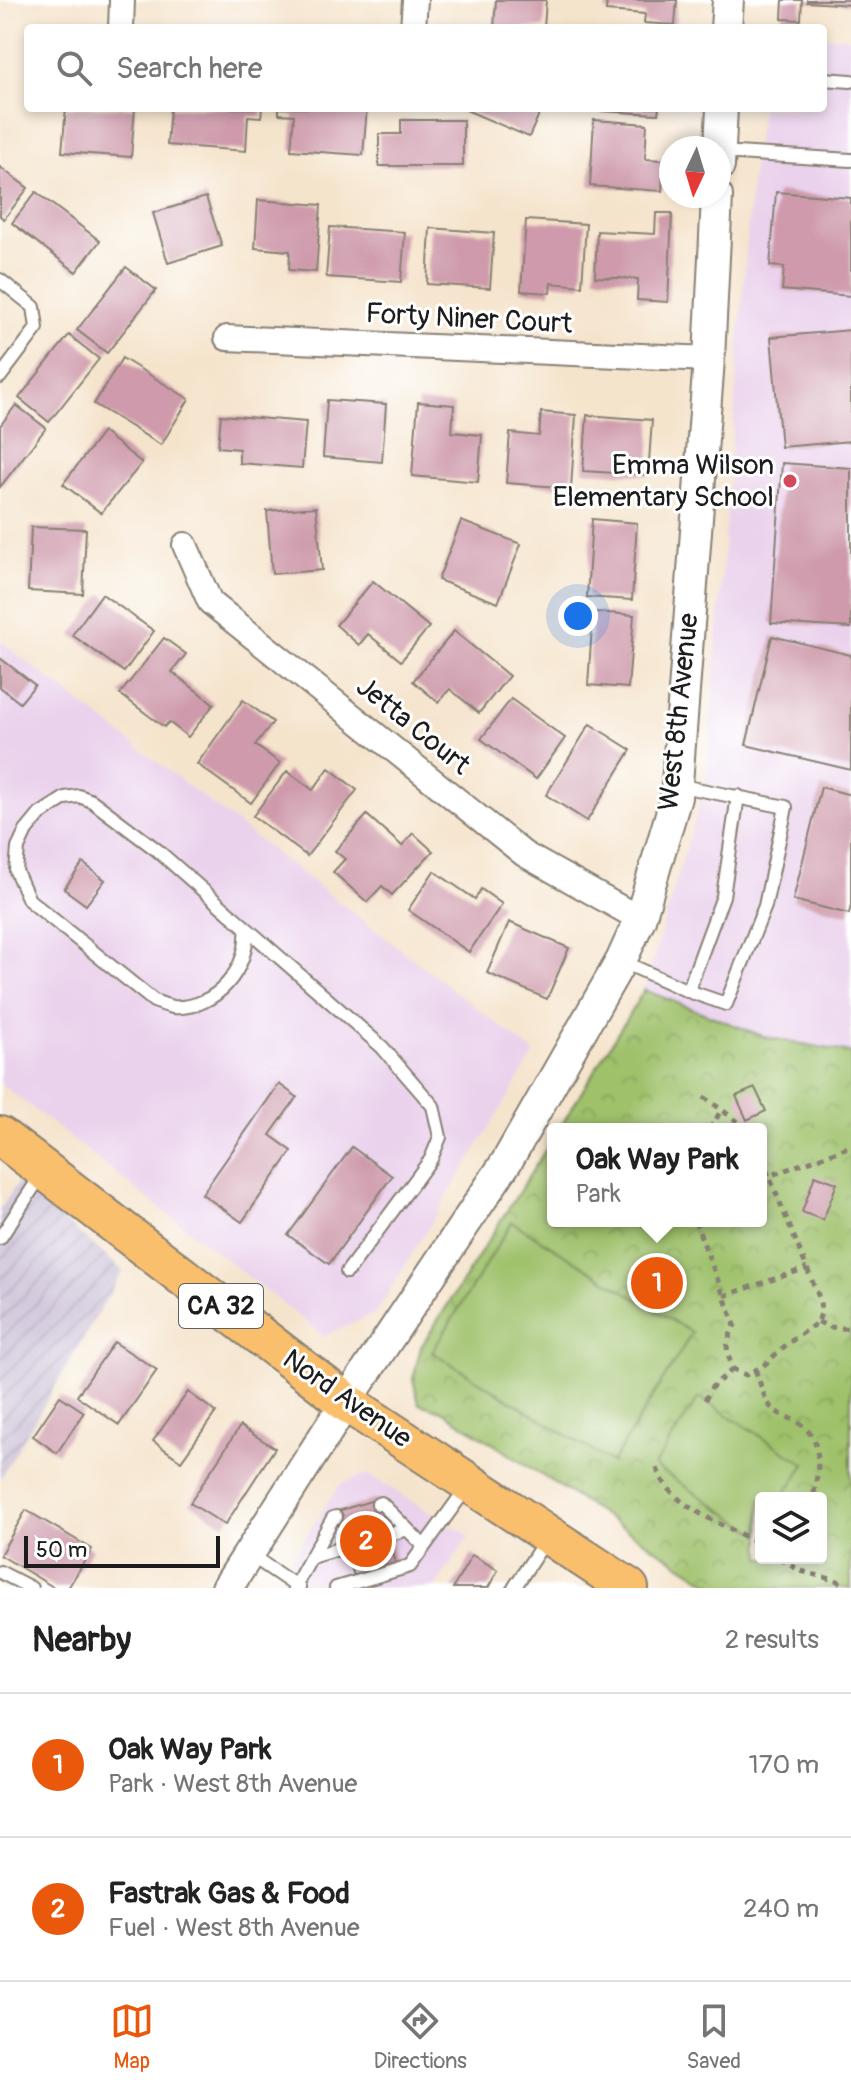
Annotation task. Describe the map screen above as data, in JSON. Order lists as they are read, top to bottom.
{
  "streets": {
    "main road": ["CA 32", "Nord Avenue"],
    "street": ["Forty Niner Court", "West 8th Avenue", "Jetta Court"]
  },
  "crossings": [
    ["Forty Niner Court", "West 8th Avenue"],
    ["West 8th Avenue", "Jetta Court"],
    ["West 8th Avenue", "Nord Avenue"]
  ],
  "places": ["Emma Wilson Elementary School"],
  "scale_bar": "50 m",
  "north": "bottom",
  "page": {
    "search": "Search here",
    "popup": ["Oak Way Park", "Park"],
    "pins": ["1", "2"],
    "scale": "50 m",
    "heading": ["Nearby", "2 results"],
    "list": [
      {
        "mark": "1",
        "name": "Oak Way Park",
        "note": "Park · West 8th Avenue",
        "value": "170 m"
      },
      {
        "mark": "2",
        "name": "Fastrak Gas & Food",
        "note": "Fuel · West 8th Avenue",
        "value": "240 m"
      }
    ],
    "nav": ["Map", "Directions", "Saved"]
  }
}
